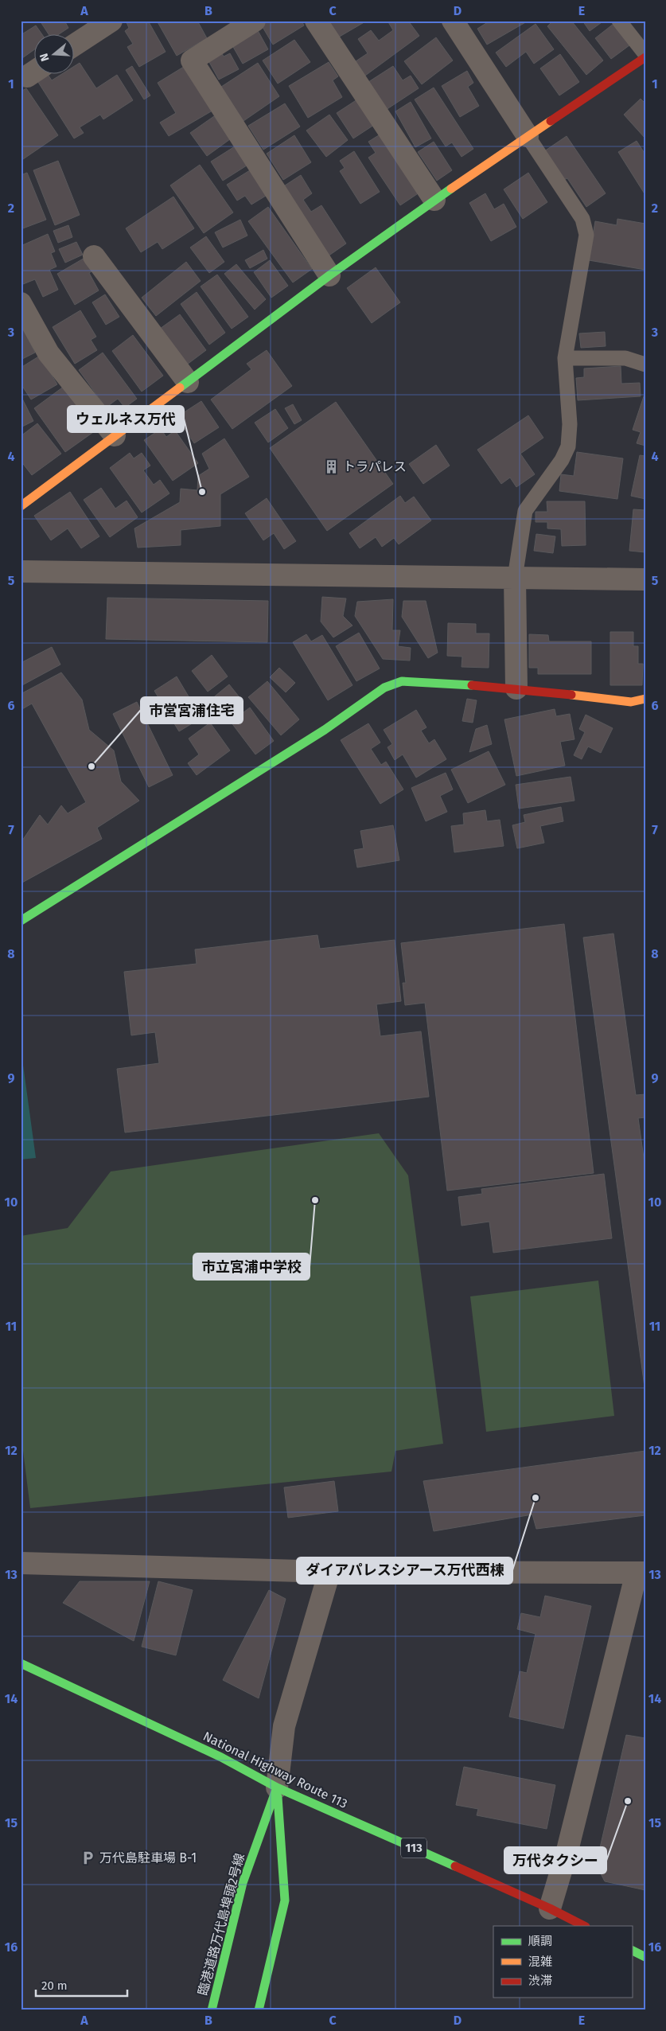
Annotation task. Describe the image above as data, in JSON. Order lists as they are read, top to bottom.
{
  "streets": {
    "main road": ["National Highway Route 113", "113", "臨港道路万代島埠頭2号線"]
  },
  "crossings": [
    ["National Highway Route 113", "臨港道路万代島埠頭2号線"]
  ],
  "places": {
    "building": ["トラパレス"],
    "other": [
      "ウェルネス万代",
      "市営宮浦住宅",
      "市立宮浦中学校",
      "ダイアパレスシアース万代西棟",
      "万代タクシー"
    ],
    "parking": ["万代島駐車場 B-1"]
  },
  "legend": ["順調", "混雑", "渋滞"],
  "scale_bar": "20 m",
  "north": "left",
  "grid": {
    "columns": [
      "A",
      "B",
      "C",
      "D",
      "E"
    ],
    "rows": [
      "1",
      "2",
      "3",
      "4",
      "5",
      "6",
      "7",
      "8",
      "9",
      "10",
      "11",
      "12",
      "13",
      "14",
      "15",
      "16"
    ]
  }
}
